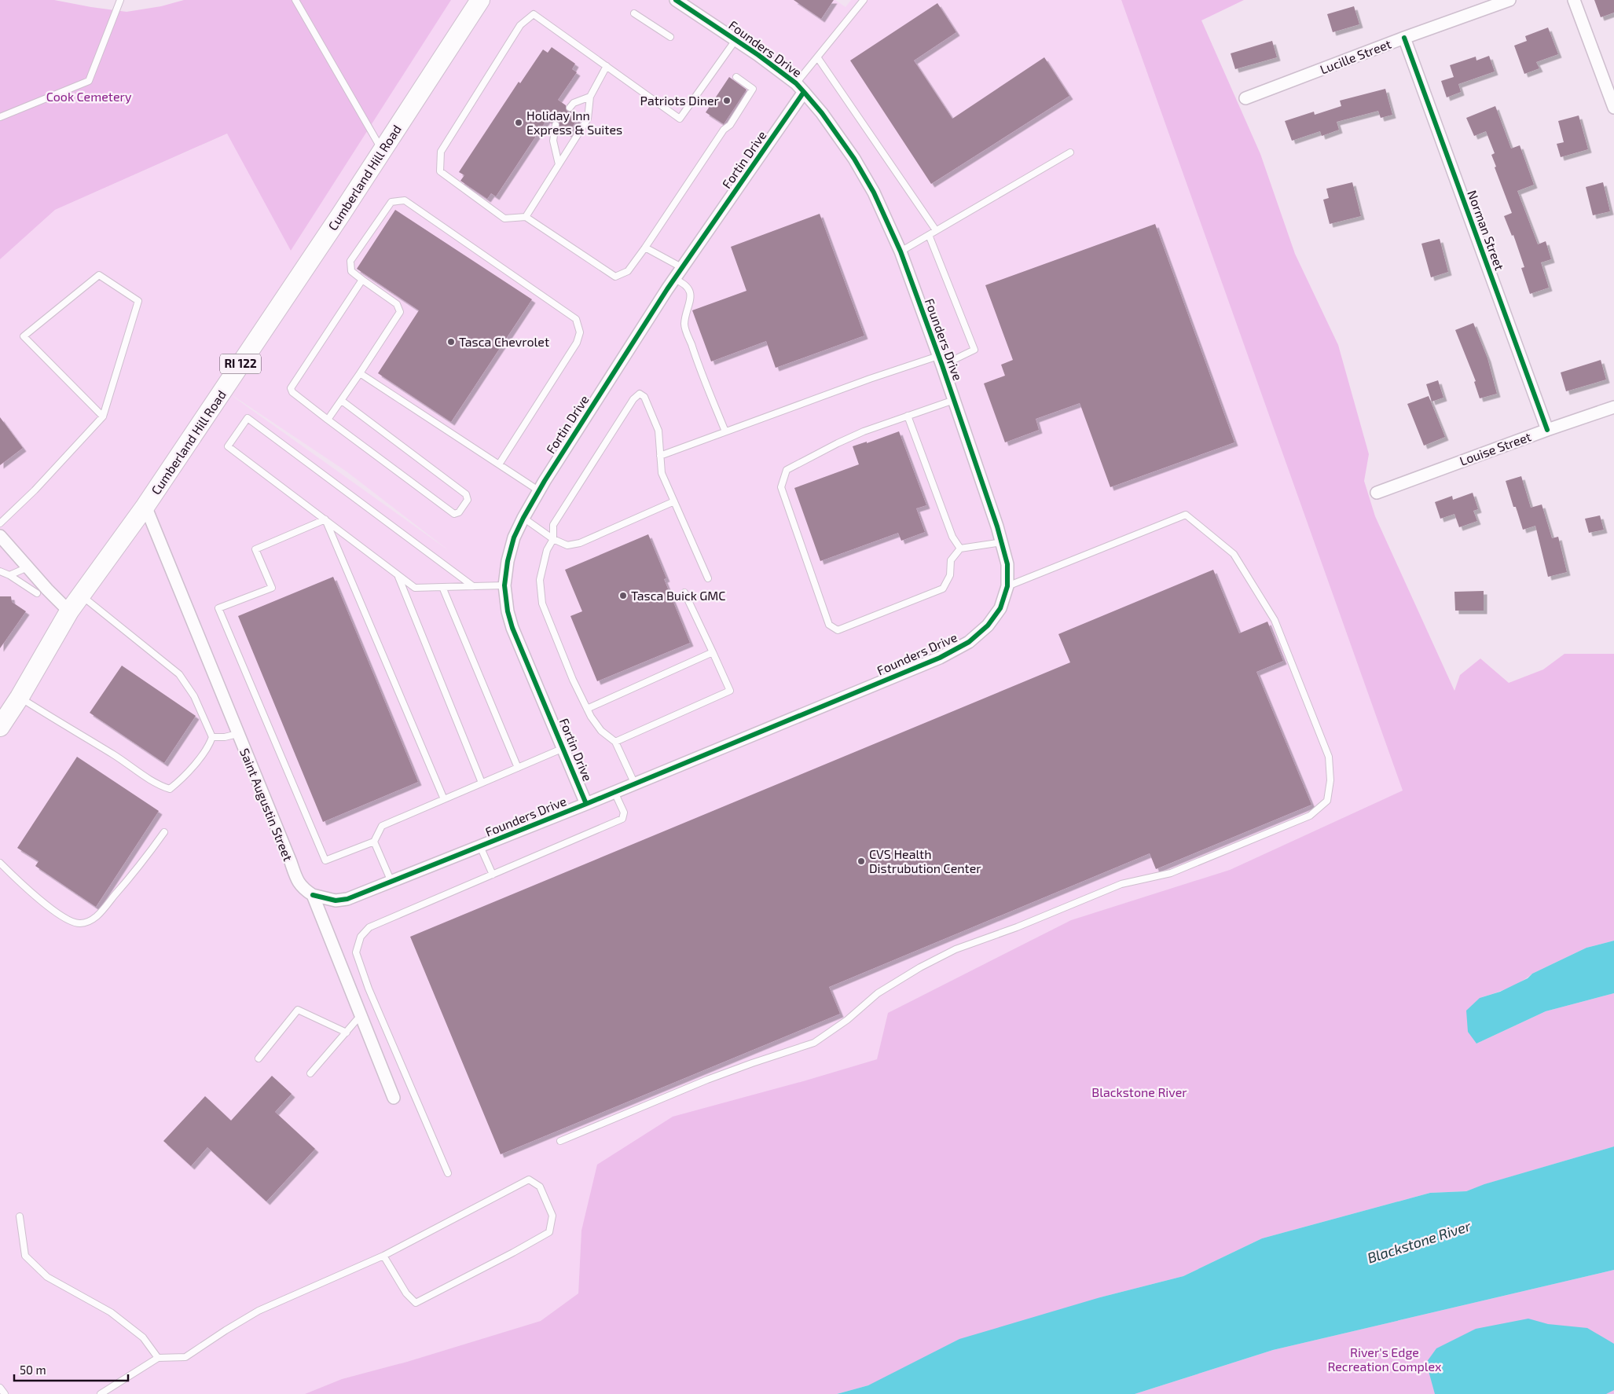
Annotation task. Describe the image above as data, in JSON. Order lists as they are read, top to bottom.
{
  "streets": {
    "main road": ["Cumberland Hill Road", "RI 122"],
    "street": [
      "Founders Drive",
      "Lucille Street",
      "Fortin Drive",
      "Norman Street",
      "Louise Street",
      "Saint Augustin Street"
    ]
  },
  "crossings": [
    ["Founders Drive", "Fortin Drive"],
    ["Founders Drive", "Saint Augustin Street"],
    ["Lucille Street", "Norman Street"],
    ["Cumberland Hill Road", "Saint Augustin Street"],
    ["Norman Street", "Louise Street"]
  ],
  "water": ["Blackstone River"],
  "parks": ["Cook Cemetery", "Blackstone River", "River's Edge Recreation Complex"],
  "places": [
    "Patriots Diner",
    "Holiday Inn Express & Suites",
    "Tasca Chevrolet",
    "Tasca Buick GMC",
    "CVS Health Distrubution Center"
  ],
  "scale_bar": "50 m"
}
